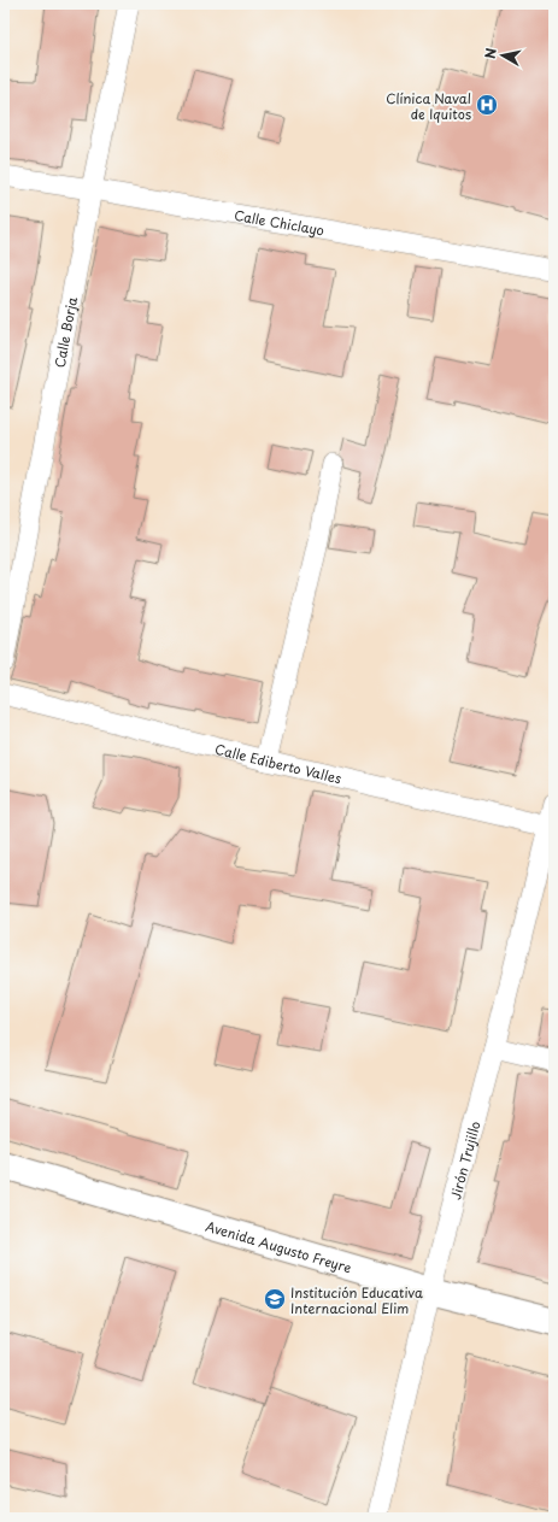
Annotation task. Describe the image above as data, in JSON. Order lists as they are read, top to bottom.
{
  "streets": {
    "main road": ["Avenida Augusto Freyre"],
    "street": [
      "Calle Chiclayo",
      "Calle Borja",
      "Calle Ediberto Valles",
      "Jirón Trujillo"
    ]
  },
  "crossings": [
    ["Calle Chiclayo", "Calle Borja"],
    ["Calle Ediberto Valles", "Jirón Trujillo"],
    ["Jirón Trujillo", "Avenida Augusto Freyre"]
  ],
  "places": {
    "hospital": ["Clínica Naval de Iquitos"],
    "school or university": ["Institución Educativa Internacional Elim"]
  },
  "north": "left"
}
